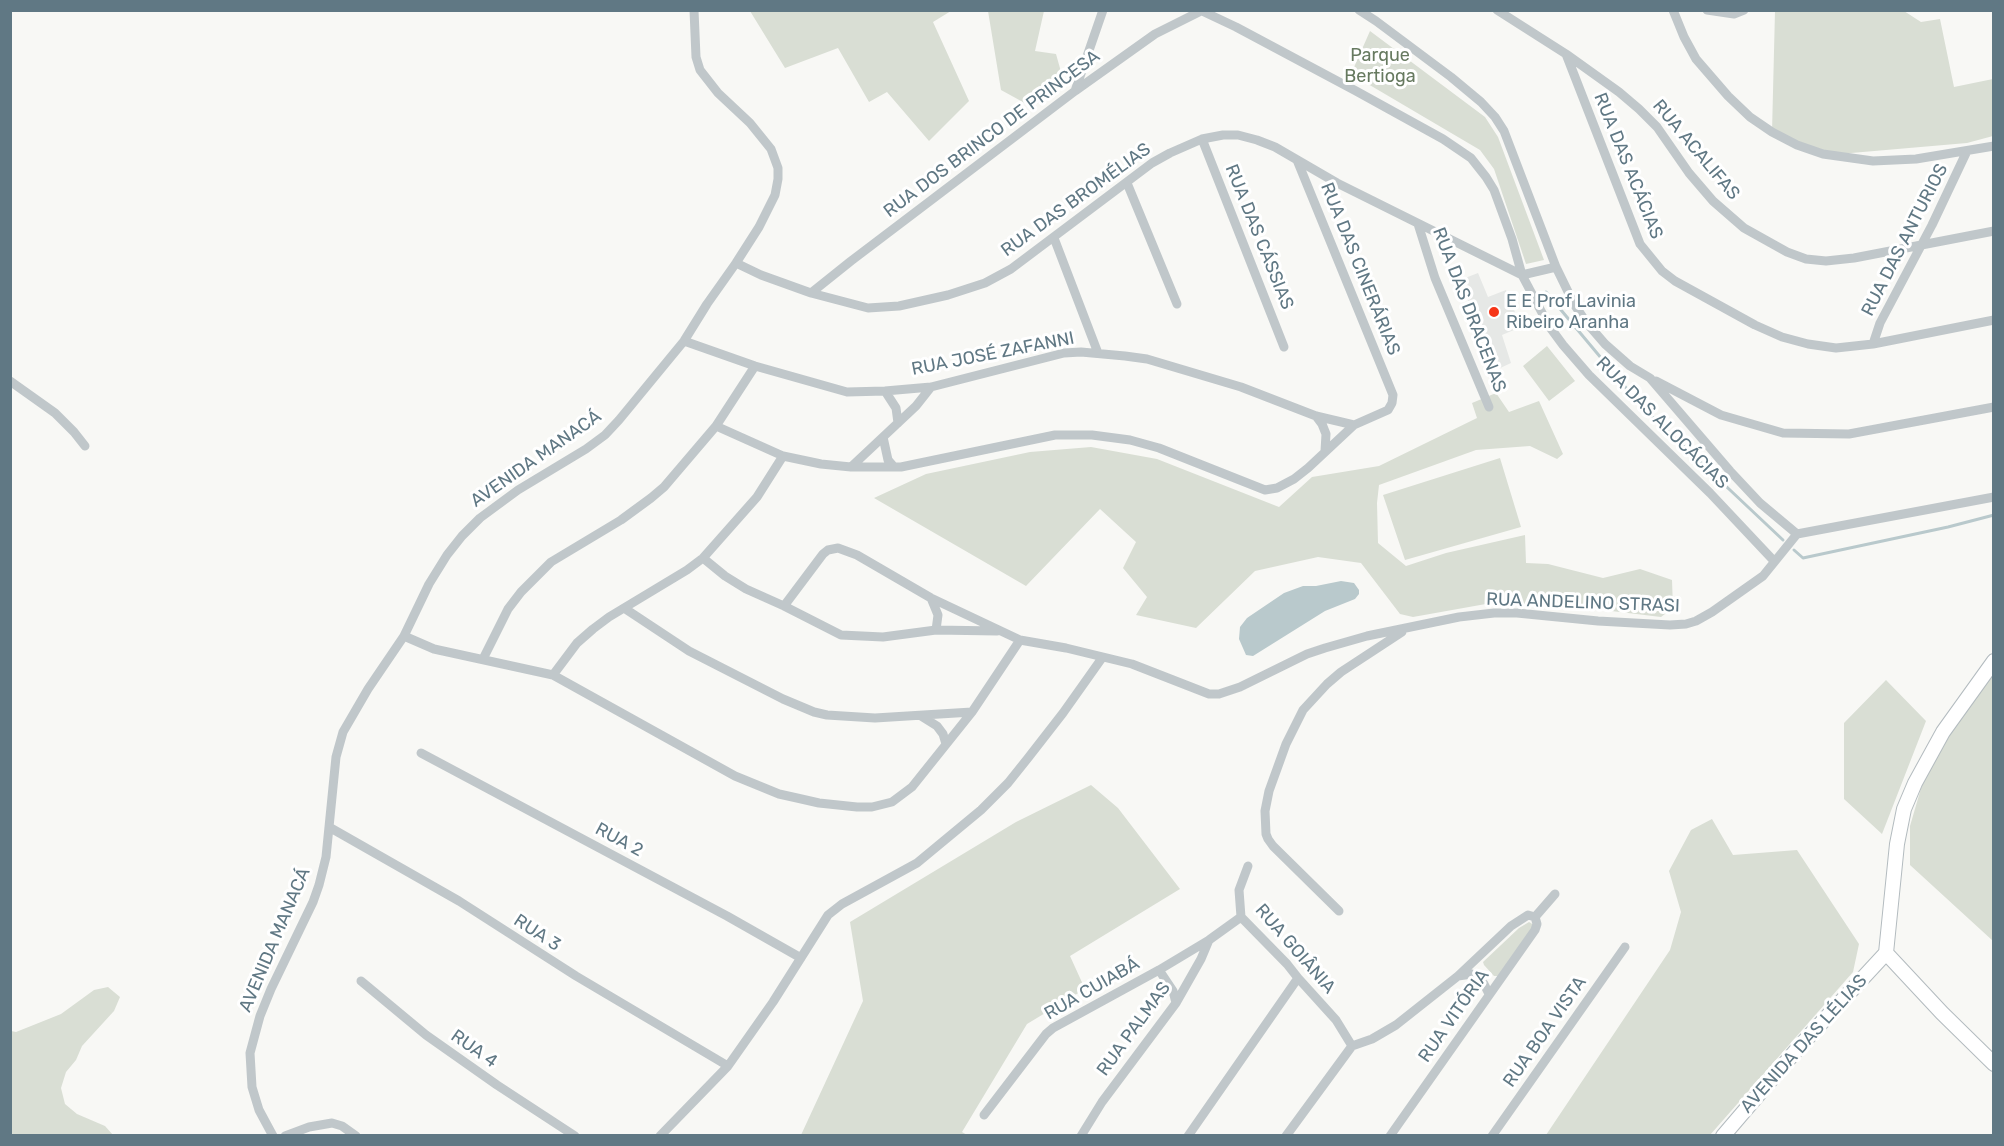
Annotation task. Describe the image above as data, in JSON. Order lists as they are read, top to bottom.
{
  "streets": {
    "street": [
      "RUA DOS BRINCO DE PRINCESA",
      "RUA ACALIFAS",
      "RUA DAS ACÁCIAS",
      "RUA DAS BROMÉLIAS",
      "RUA DAS CÁSSIAS",
      "RUA DAS ANTURIOS",
      "RUA DAS CINERÁRIAS",
      "RUA DAS DRACENAS",
      "RUA JOSÉ ZAFANNI",
      "RUA DAS ALOCÁCIAS",
      "AVENIDA MANACÁ",
      "RUA ANDELINO STRASI",
      "RUA 2",
      "RUA 3",
      "RUA GOIÂNIA",
      "RUA CUIABÁ",
      "RUA VITÓRIA",
      "RUA PALMAS",
      "RUA BOA VISTA",
      "AVENIDA DAS LÉLIAS",
      "RUA 4"
    ]
  },
  "crossings": [
    ["RUA DOS BRINCO DE PRINCESA", "RUA DAS BROMÉLIAS"],
    ["RUA DOS BRINCO DE PRINCESA", "RUA DAS ALOCÁCIAS"],
    ["RUA ACALIFAS", "RUA DAS ACÁCIAS"],
    ["RUA ACALIFAS", "RUA DAS ANTURIOS"],
    ["RUA DAS ACÁCIAS", "RUA DAS ANTURIOS"],
    ["RUA DAS BROMÉLIAS", "RUA DAS CÁSSIAS"],
    ["RUA DAS BROMÉLIAS", "RUA DAS CINERÁRIAS"],
    ["RUA DAS BROMÉLIAS", "RUA DAS DRACENAS"],
    ["RUA DAS BROMÉLIAS", "RUA DAS ALOCÁCIAS"],
    ["RUA DAS BROMÉLIAS", "AVENIDA MANACÁ"],
    ["RUA DAS CINERÁRIAS", "RUA JOSÉ ZAFANNI"],
    ["RUA JOSÉ ZAFANNI", "AVENIDA MANACÁ"],
    ["RUA DAS ALOCÁCIAS", "RUA ANDELINO STRASI"],
    ["AVENIDA MANACÁ", "RUA 3"],
    ["RUA GOIÂNIA", "RUA CUIABÁ"],
    ["RUA CUIABÁ", "RUA PALMAS"]
  ],
  "parks": ["Parque Bertioga"],
  "places": ["E E Prof Lavinia Ribeiro Aranha"]
}
